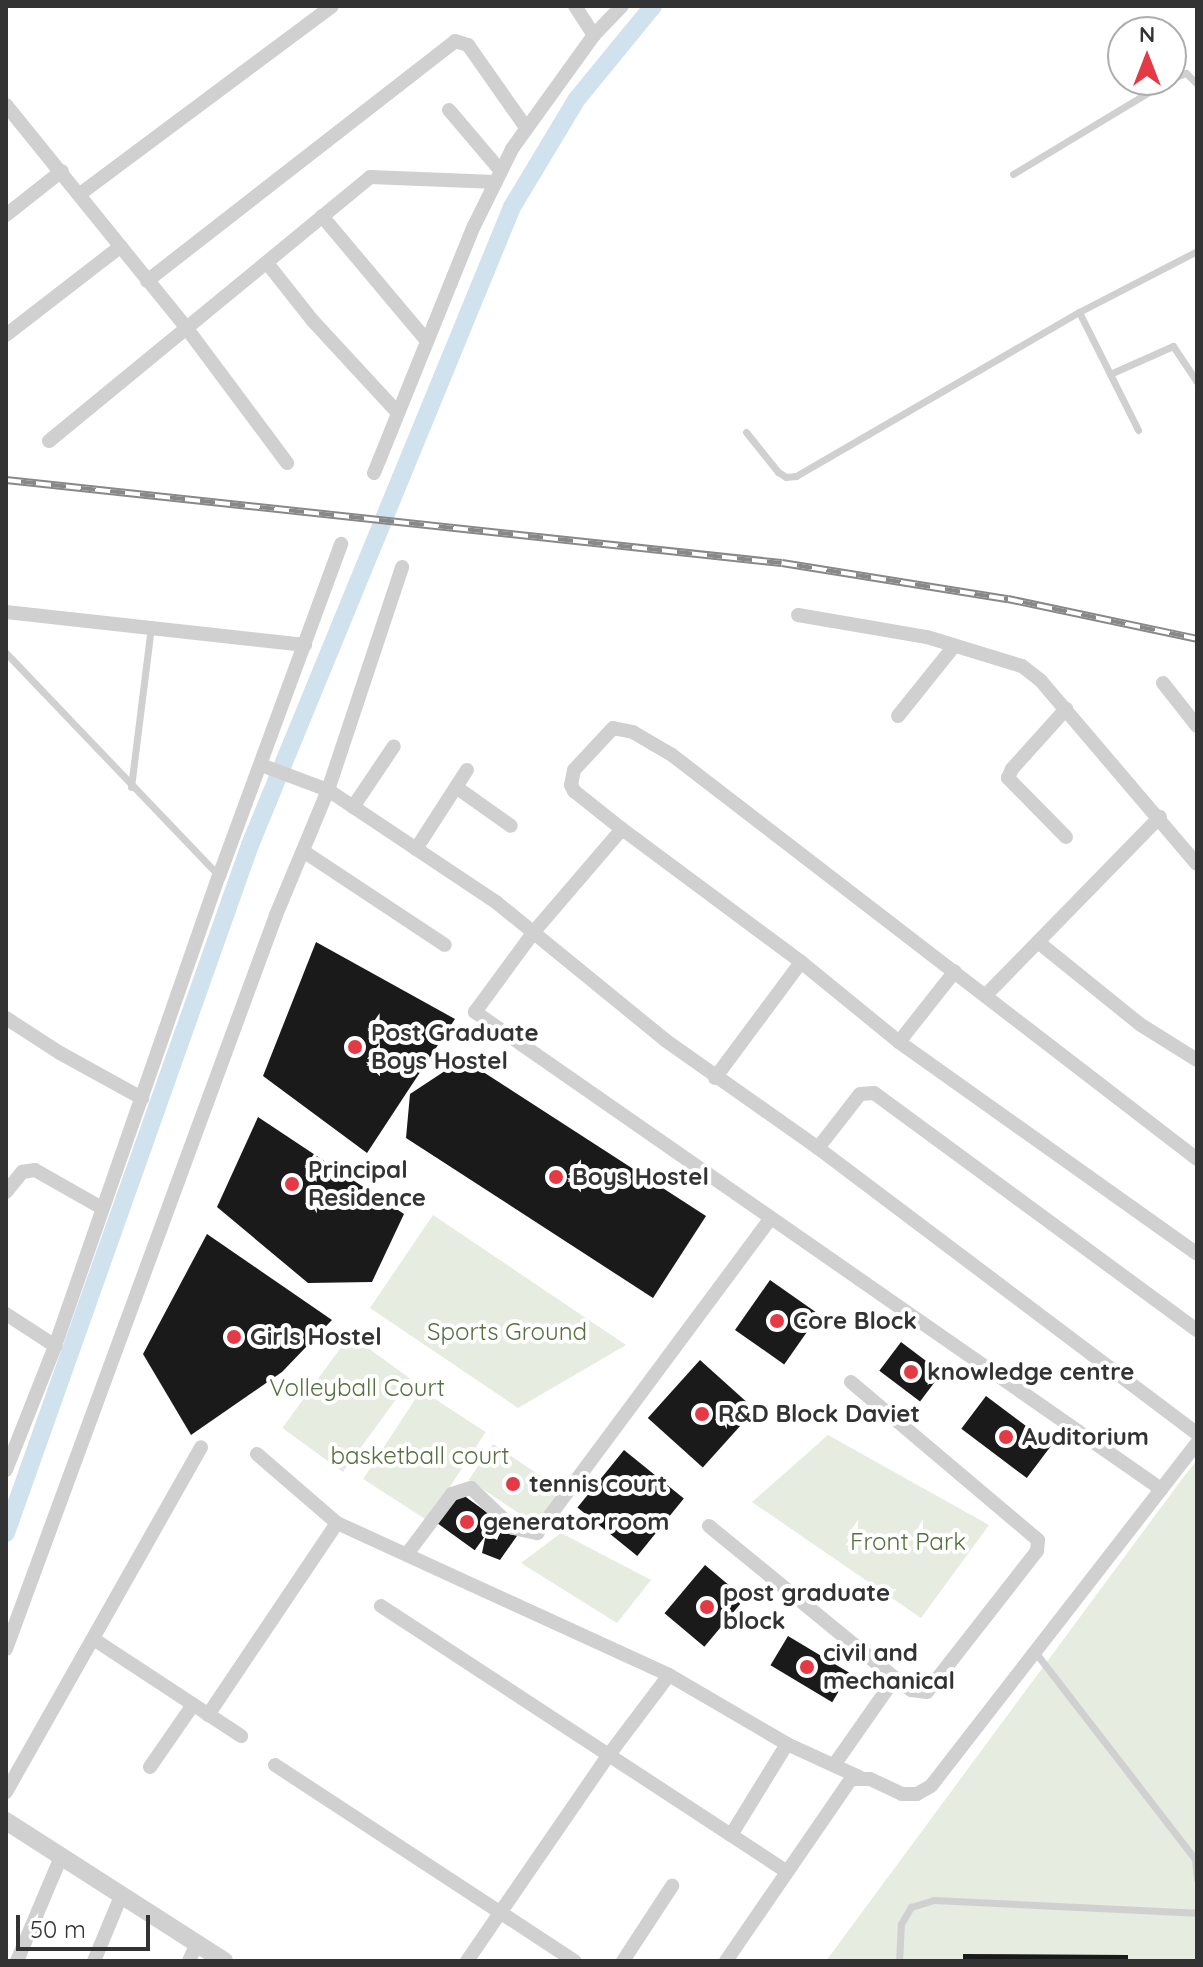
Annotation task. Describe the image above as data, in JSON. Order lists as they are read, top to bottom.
{
  "parks": [
    "Sports Ground",
    "Volleyball Court",
    "basketball court",
    "Front Park"
  ],
  "places": [
    "Post Graduate Boys Hostel",
    "Boys Hostel",
    "Principal Residence",
    "Core Block",
    "Girls Hostel",
    "knowledge centre",
    "R&D Block Daviet",
    "Auditorium",
    "tennis court",
    "generator room",
    "post graduate block",
    "civil and mechanical"
  ],
  "scale_bar": "50 m",
  "north": "top"
}
